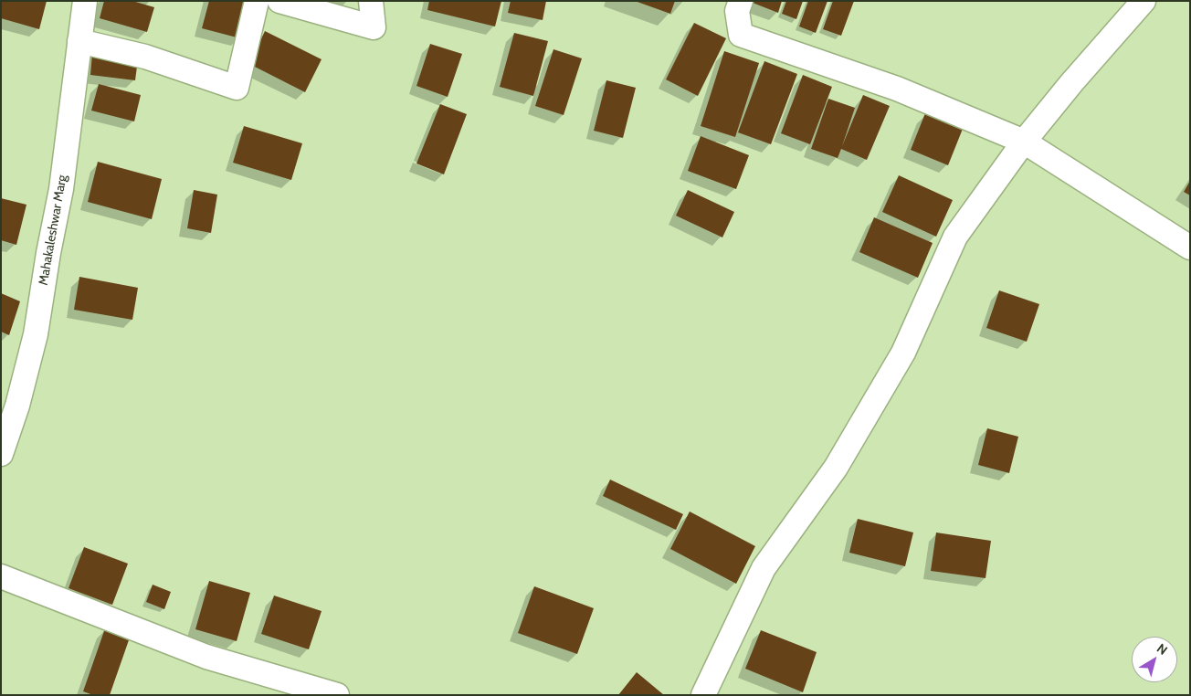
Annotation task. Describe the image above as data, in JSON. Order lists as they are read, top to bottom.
{
  "streets": {
    "street": ["Mahakaleshwar Marg"]
  },
  "north": "top right"
}
